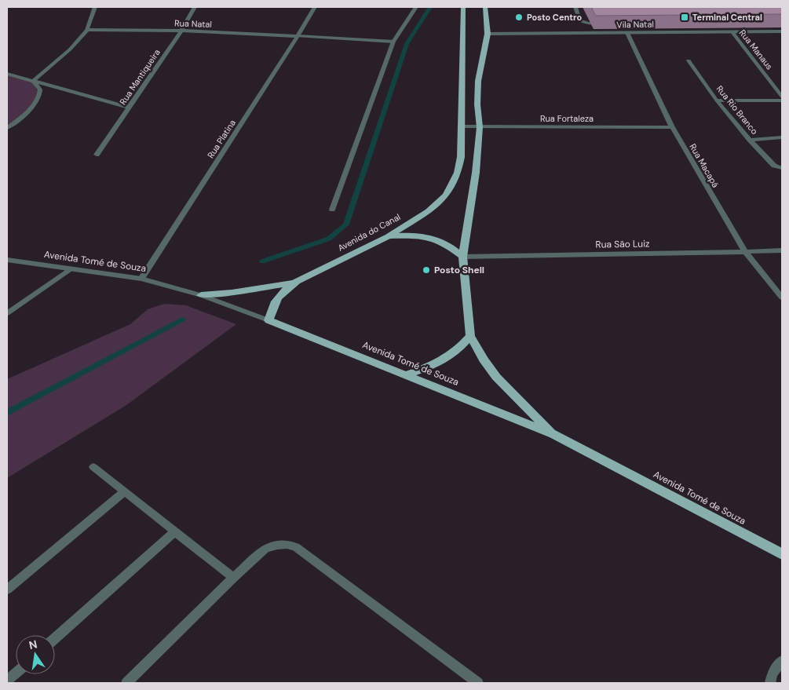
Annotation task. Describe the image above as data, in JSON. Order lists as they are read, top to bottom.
{
  "streets": {
    "main road": ["Avenida do Canal", "Avenida Tomé de Souza"],
    "street": [
      "Rua Natal",
      "Vila Natal",
      "Rua Manaus",
      "Rua Mantiqueira",
      "Rua Rio Branco",
      "Rua Fortaleza",
      "Rua Platina",
      "Rua Macapá",
      "Rua São Luiz"
    ]
  },
  "crossings": [
    ["Rua Natal", "Rua Mantiqueira"],
    ["Rua Natal", "Rua Platina"],
    ["Vila Natal", "Rua Manaus"],
    ["Vila Natal", "Rua Macapá"],
    ["Rua Fortaleza", "Rua Macapá"],
    ["Rua Fortaleza", "Avenida do Canal"],
    ["Rua Platina", "Avenida Tomé de Souza"],
    ["Rua Macapá", "Rua São Luiz"],
    ["Avenida do Canal", "Avenida Tomé de Souza"]
  ],
  "places": {
    "other": ["Posto Centro", "Posto Shell"],
    "transit": ["Terminal Central"]
  },
  "north": "top"
}
